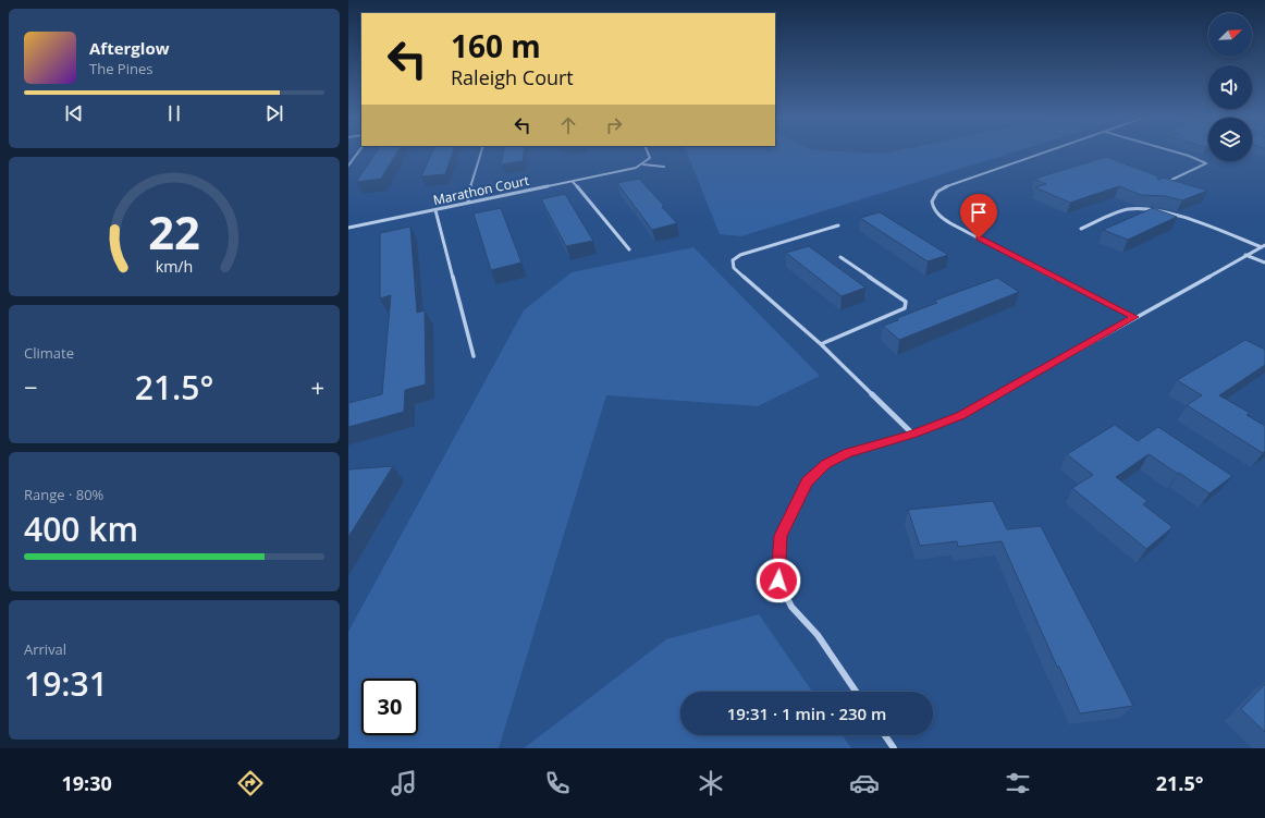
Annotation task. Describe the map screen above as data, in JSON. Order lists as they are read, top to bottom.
{
  "streets": {
    "street": ["Marathon Court"]
  },
  "north": "top right",
  "page": {
    "turn": ["160 m", "Raleigh Court"],
    "song": ["Afterglow", "The Pines"],
    "tile": [
      "Climate",
      ["Range · 80%", "400 km"],
      ["Arrival", "19:31"]
    ],
    "heat": ["−", "21.5°", "+"],
    "limit": "30",
    "trip": "19:31 · 1 min · 230 m",
    "tabs": ["19:30", "21.5°"],
    "gauge": ["22", "km/h"]
  }
}
